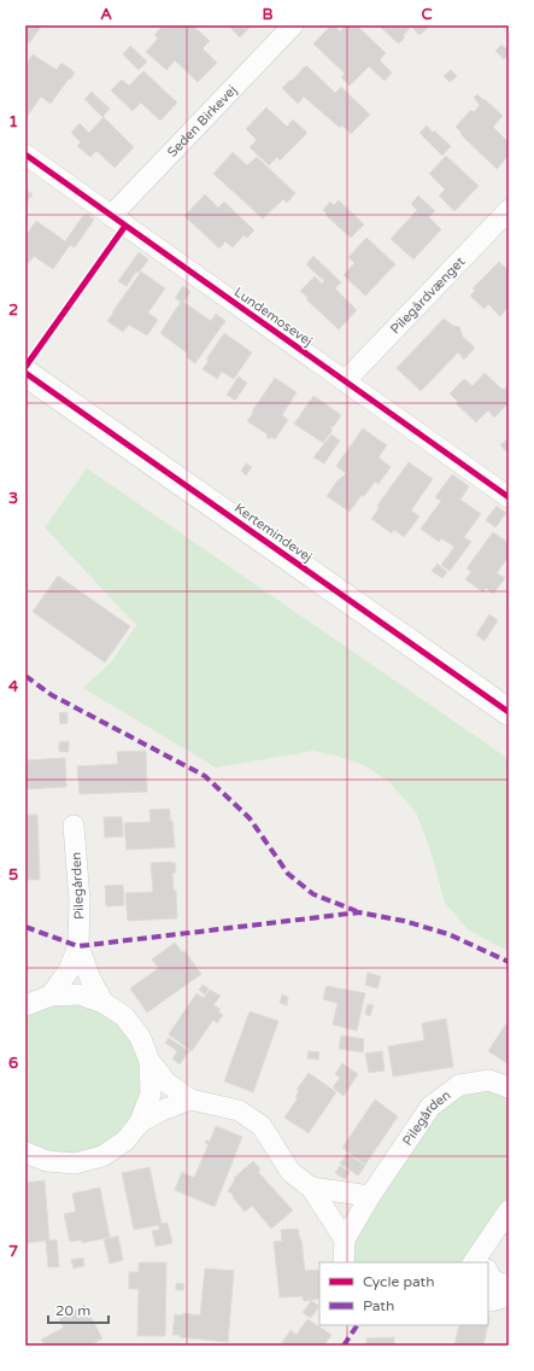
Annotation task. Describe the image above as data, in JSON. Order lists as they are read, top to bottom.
{
  "streets": {
    "main road": ["Kertemindevej"],
    "street": [
      "Seden Birkevej",
      "Pilegårdvænget",
      "Lundemosevej",
      "Pilegården"
    ]
  },
  "crossings": [
    ["Seden Birkevej", "Lundemosevej"],
    ["Pilegårdvænget", "Lundemosevej"]
  ],
  "legend": ["Cycle path", "Path"],
  "scale_bar": "20 m",
  "grid": {
    "columns": ["A", "B", "C"],
    "rows": [
      "1",
      "2",
      "3",
      "4",
      "5",
      "6",
      "7"
    ]
  }
}
